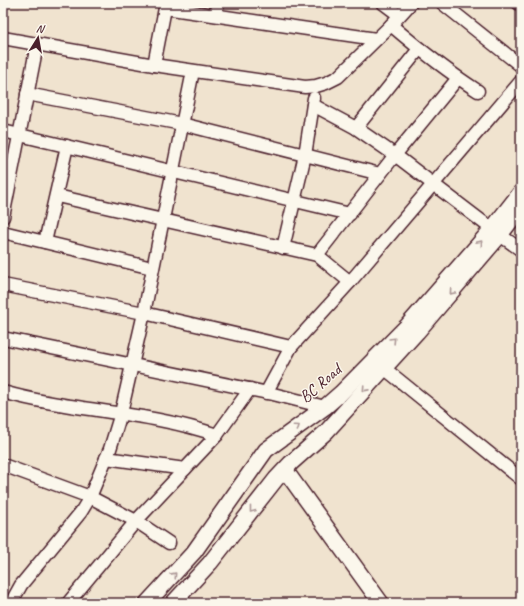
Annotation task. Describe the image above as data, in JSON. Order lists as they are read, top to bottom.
{
  "streets": {
    "street": ["BC Road"]
  },
  "north": "top"
}
